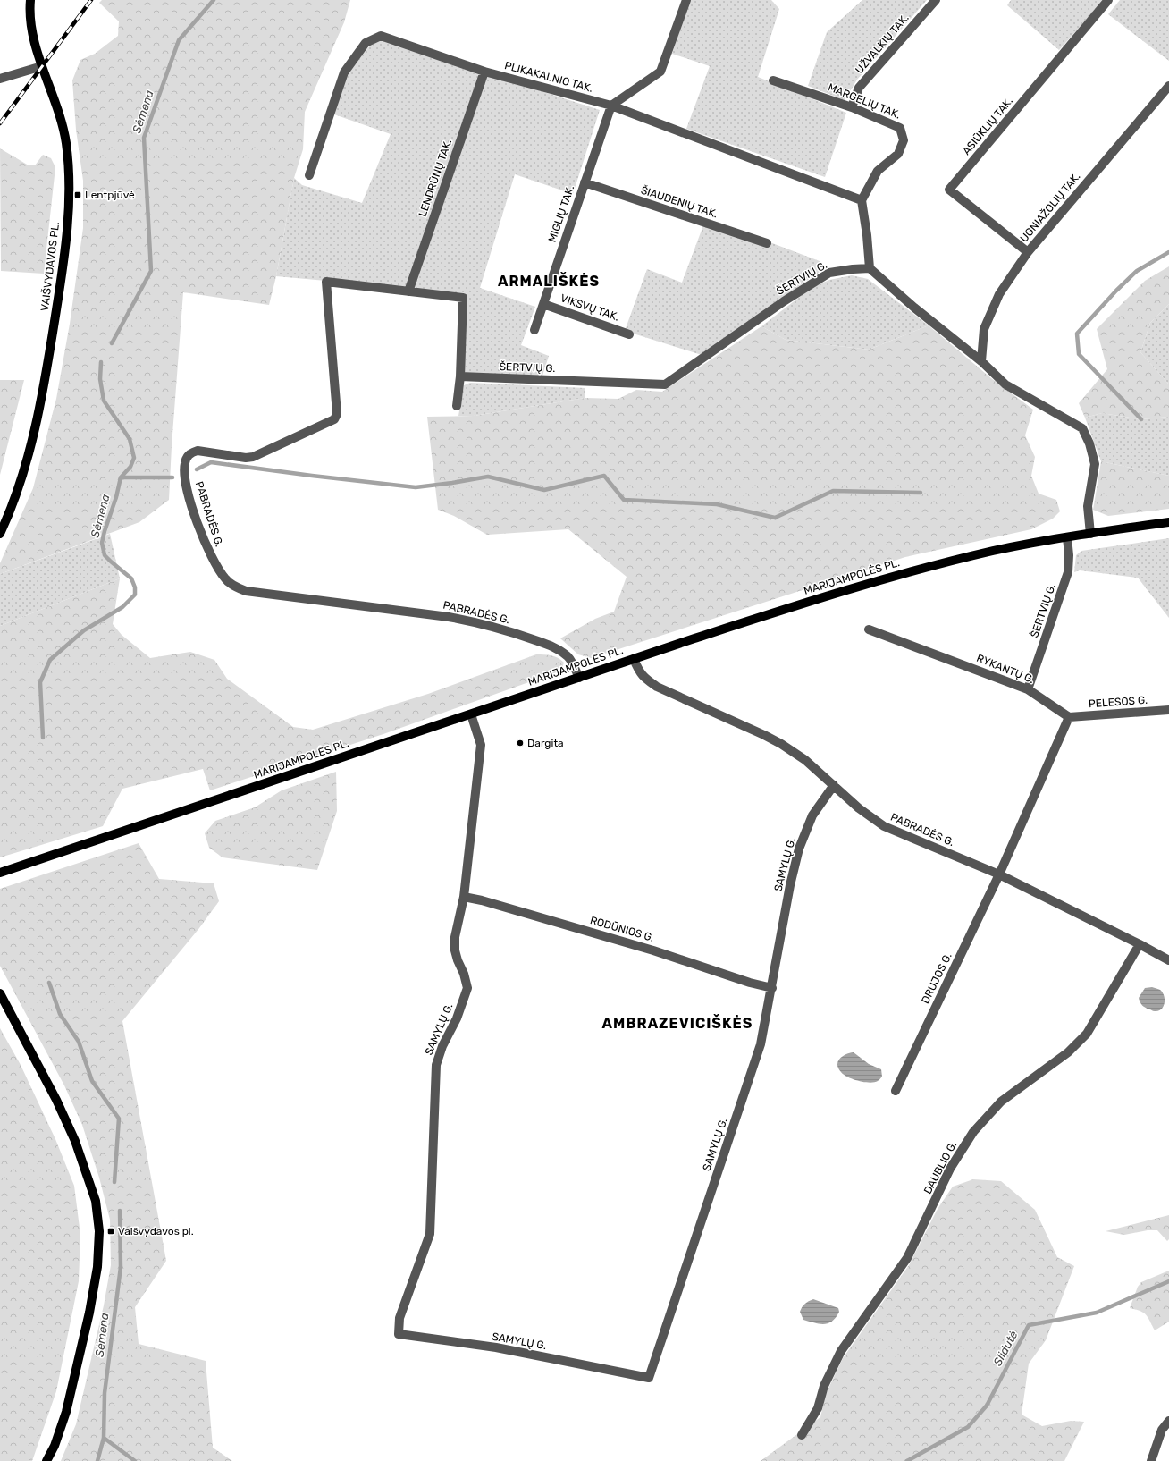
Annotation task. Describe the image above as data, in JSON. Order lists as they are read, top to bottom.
{
  "streets": {
    "main road": ["VAIŠVYDAVOS PL.", "MARIJAMPOLĖS PL."],
    "street": [
      "UŽVALKIŲ TAK.",
      "PLIKAKALNIO TAK.",
      "MARGELIŲ TAK.",
      "ASIŪKLIŲ TAK.",
      "LENDRŪNŲ TAK.",
      "ŠIAUDENIŲ TAK.",
      "UGNIAŽOLIŲ TAK.",
      "MIGLIŲ TAK.",
      "ŠERTVIŲ G.",
      "VIKSVŲ TAK.",
      "PABRADĖS G.",
      "RYKANTŲ G.",
      "PELESOS G.",
      "SAMYLŲ G.",
      "RODŪNIOS G.",
      "DRUJOS G.",
      "DAUBLIO G."
    ]
  },
  "crossings": [
    ["UŽVALKIŲ TAK.", "MARGELIŲ TAK."],
    ["PLIKAKALNIO TAK.", "MARGELIŲ TAK."],
    ["PLIKAKALNIO TAK.", "LENDRŪNŲ TAK."],
    ["PLIKAKALNIO TAK.", "MIGLIŲ TAK."],
    ["ASIŪKLIŲ TAK.", "UGNIAŽOLIŲ TAK."],
    ["LENDRŪNŲ TAK.", "PABRADĖS G."],
    ["ŠIAUDENIŲ TAK.", "MIGLIŲ TAK."],
    ["MIGLIŲ TAK.", "VIKSVŲ TAK."],
    ["ŠERTVIŲ G.", "MARIJAMPOLĖS PL."],
    ["ŠERTVIŲ G.", "RYKANTŲ G."],
    ["PABRADĖS G.", "MARIJAMPOLĖS PL."],
    ["PABRADĖS G.", "SAMYLŲ G."],
    ["PABRADĖS G.", "DRUJOS G."],
    ["PABRADĖS G.", "DAUBLIO G."],
    ["MARIJAMPOLĖS PL.", "SAMYLŲ G."],
    ["RYKANTŲ G.", "PELESOS G."],
    ["SAMYLŲ G.", "RODŪNIOS G."]
  ],
  "districts": ["ARMALIŠKĖS", "AMBRAZEVICIŠKĖS"],
  "water": ["Sėmena", "Slidutė"],
  "places": {
    "transit": ["Lentpjūvė", "Vaišvydavos pl."],
    "other": ["Dargita"]
  }
}
